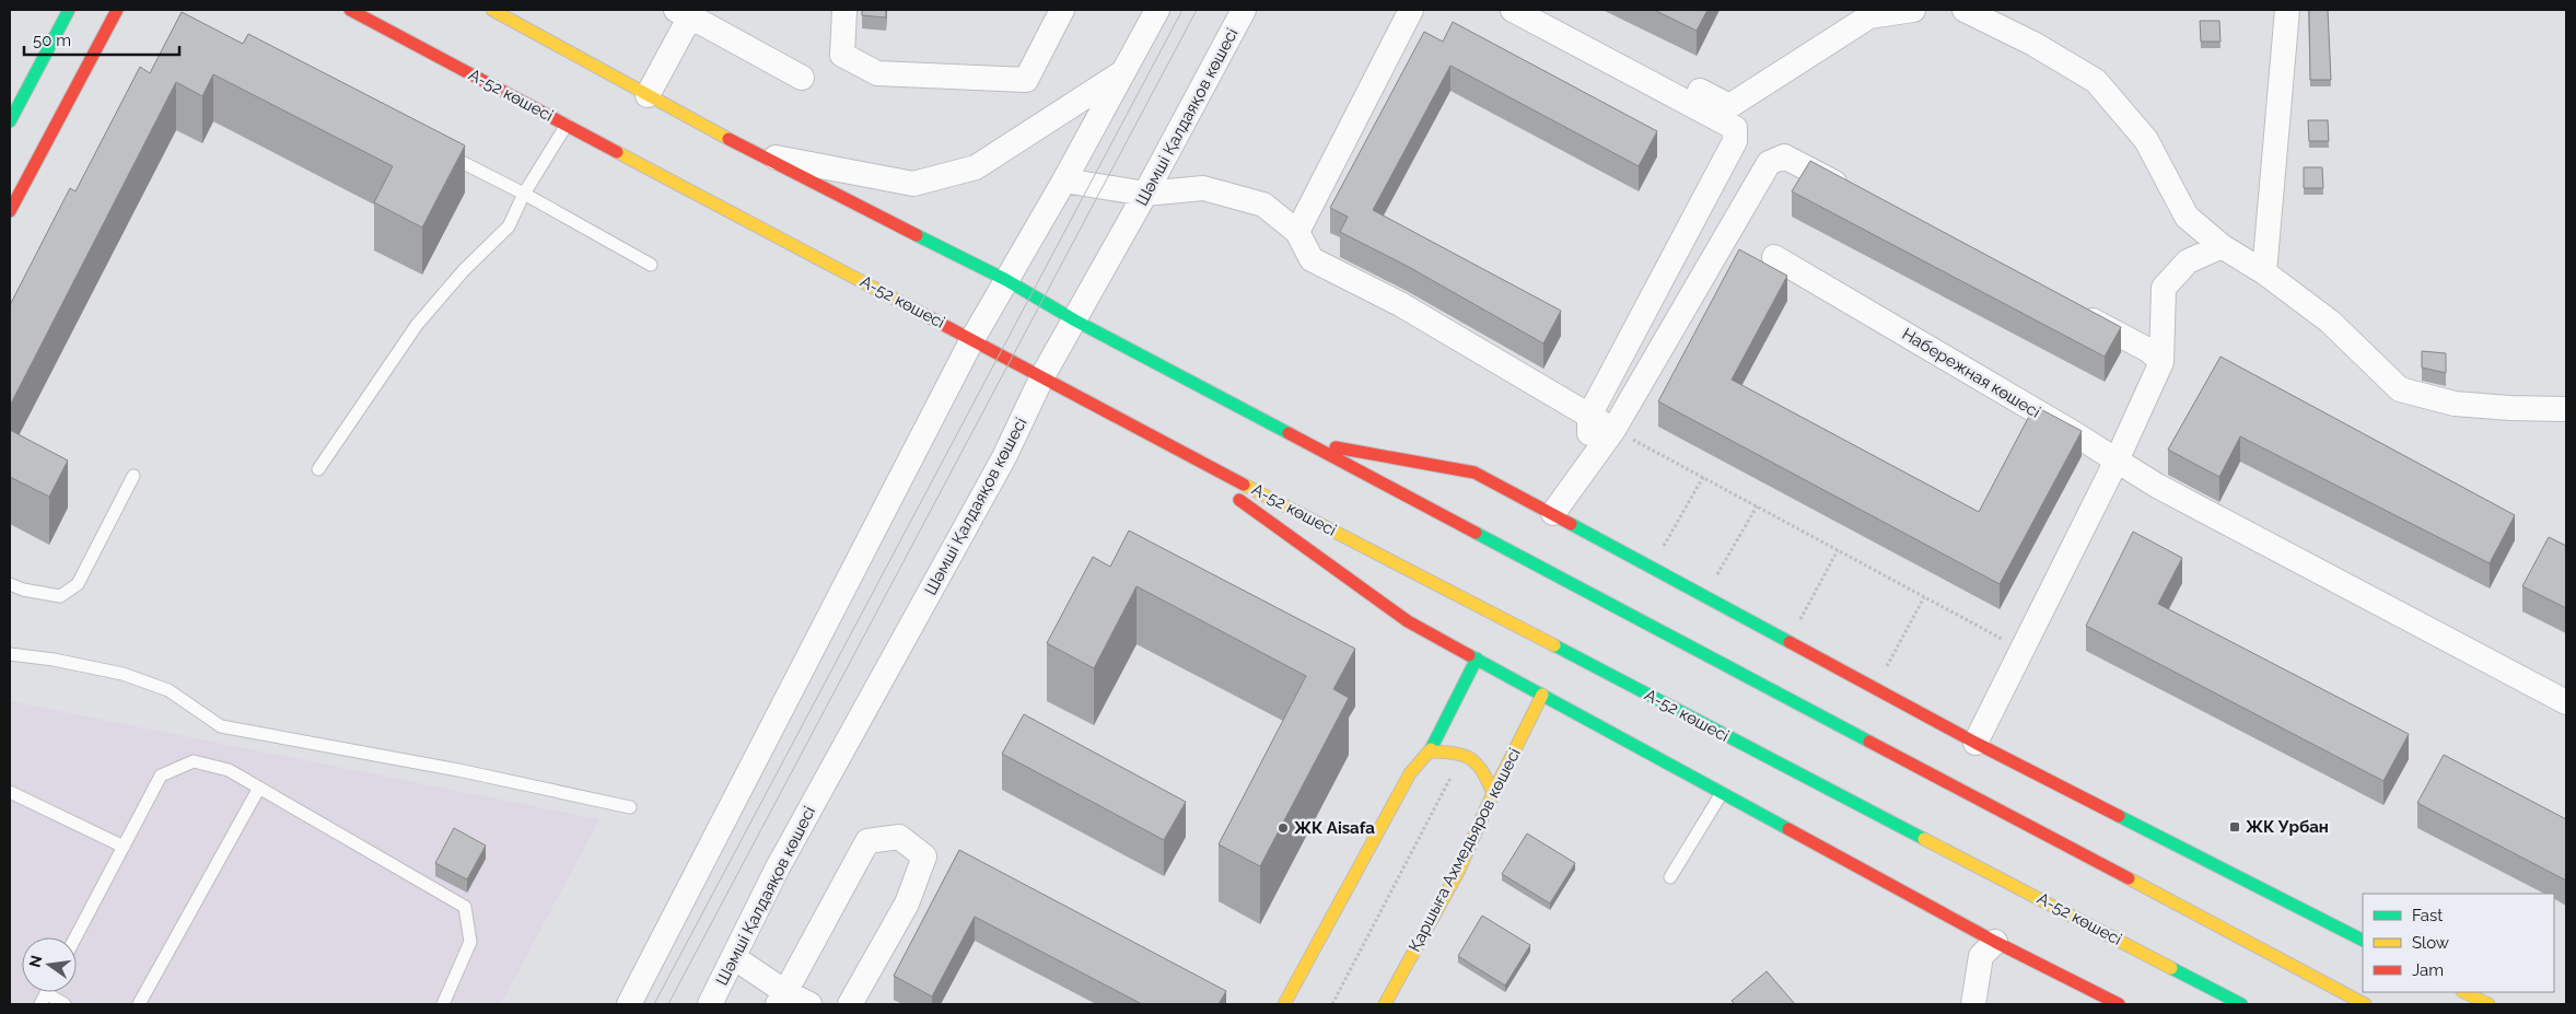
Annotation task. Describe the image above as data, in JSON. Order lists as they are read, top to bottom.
{
  "streets": {
    "main road": ["А-52 көшесі", "Қаршыға Ахмедьяров көшесі"],
    "street": ["Шәмші Қалдаяқов көшесі", "Набережная көшесі"]
  },
  "crossings": [
    ["А-52 көшесі", "Шәмші Қалдаяқов көшесі"]
  ],
  "places": {
    "transit": ["ЖК Урбан"],
    "other": ["ЖК Aisafa"]
  },
  "legend": ["Fast", "Slow", "Jam"],
  "scale_bar": "50 m",
  "north": "left"
}
